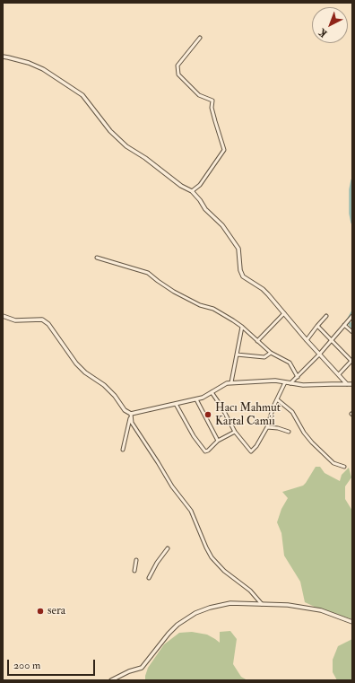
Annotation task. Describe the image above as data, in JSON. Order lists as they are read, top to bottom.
{
  "places": ["Hacı Mahmut Kartal Camii", "sera"],
  "scale_bar": "200 m",
  "north": "bottom left"
}
